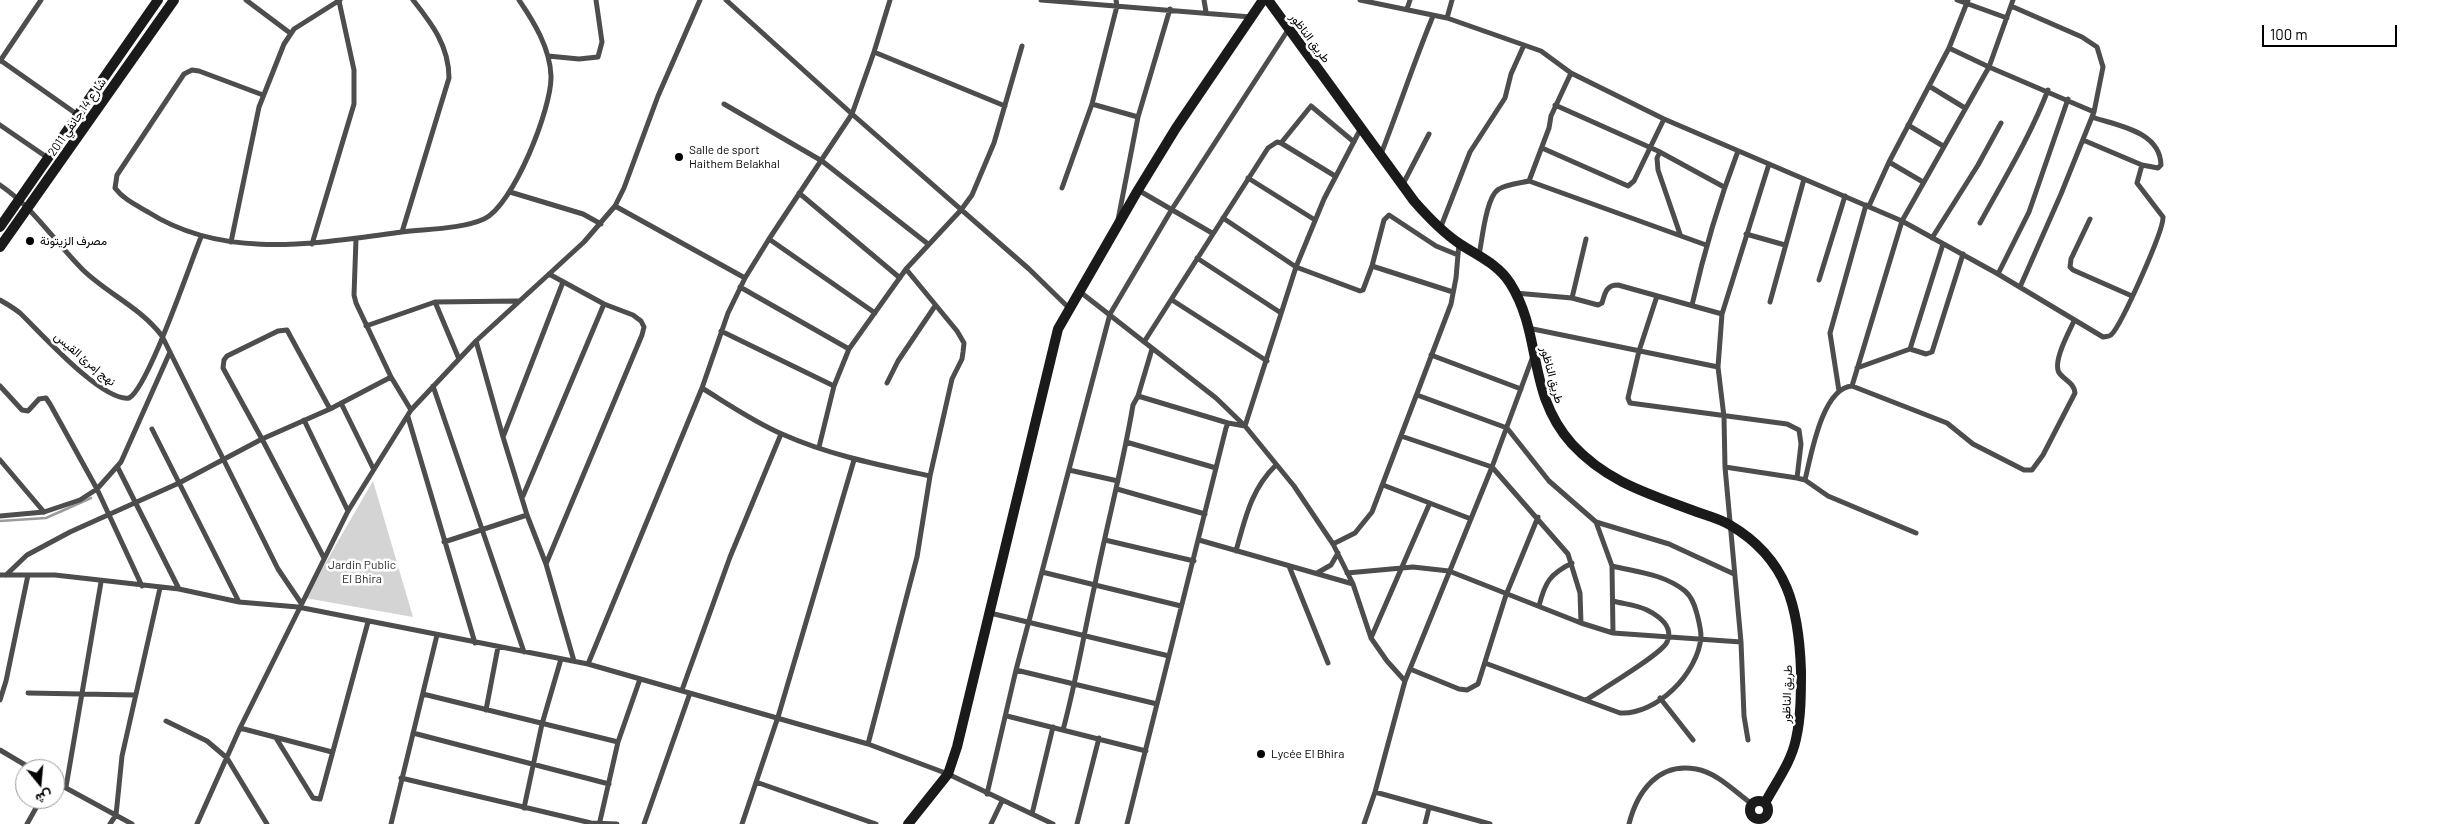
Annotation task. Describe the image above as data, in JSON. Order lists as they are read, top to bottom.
{
  "streets": {
    "street": ["طريق الناظور", "شارع 14 جانفي 2011", "نهج إمرئ القيس"]
  },
  "parks": ["Jardin Public El Bhira"],
  "places": ["Salle de sport Haithem Belakhal", "مصرف الزيتونة", "Lycée El Bhira"],
  "scale_bar": "100 m",
  "north": "bottom"
}
